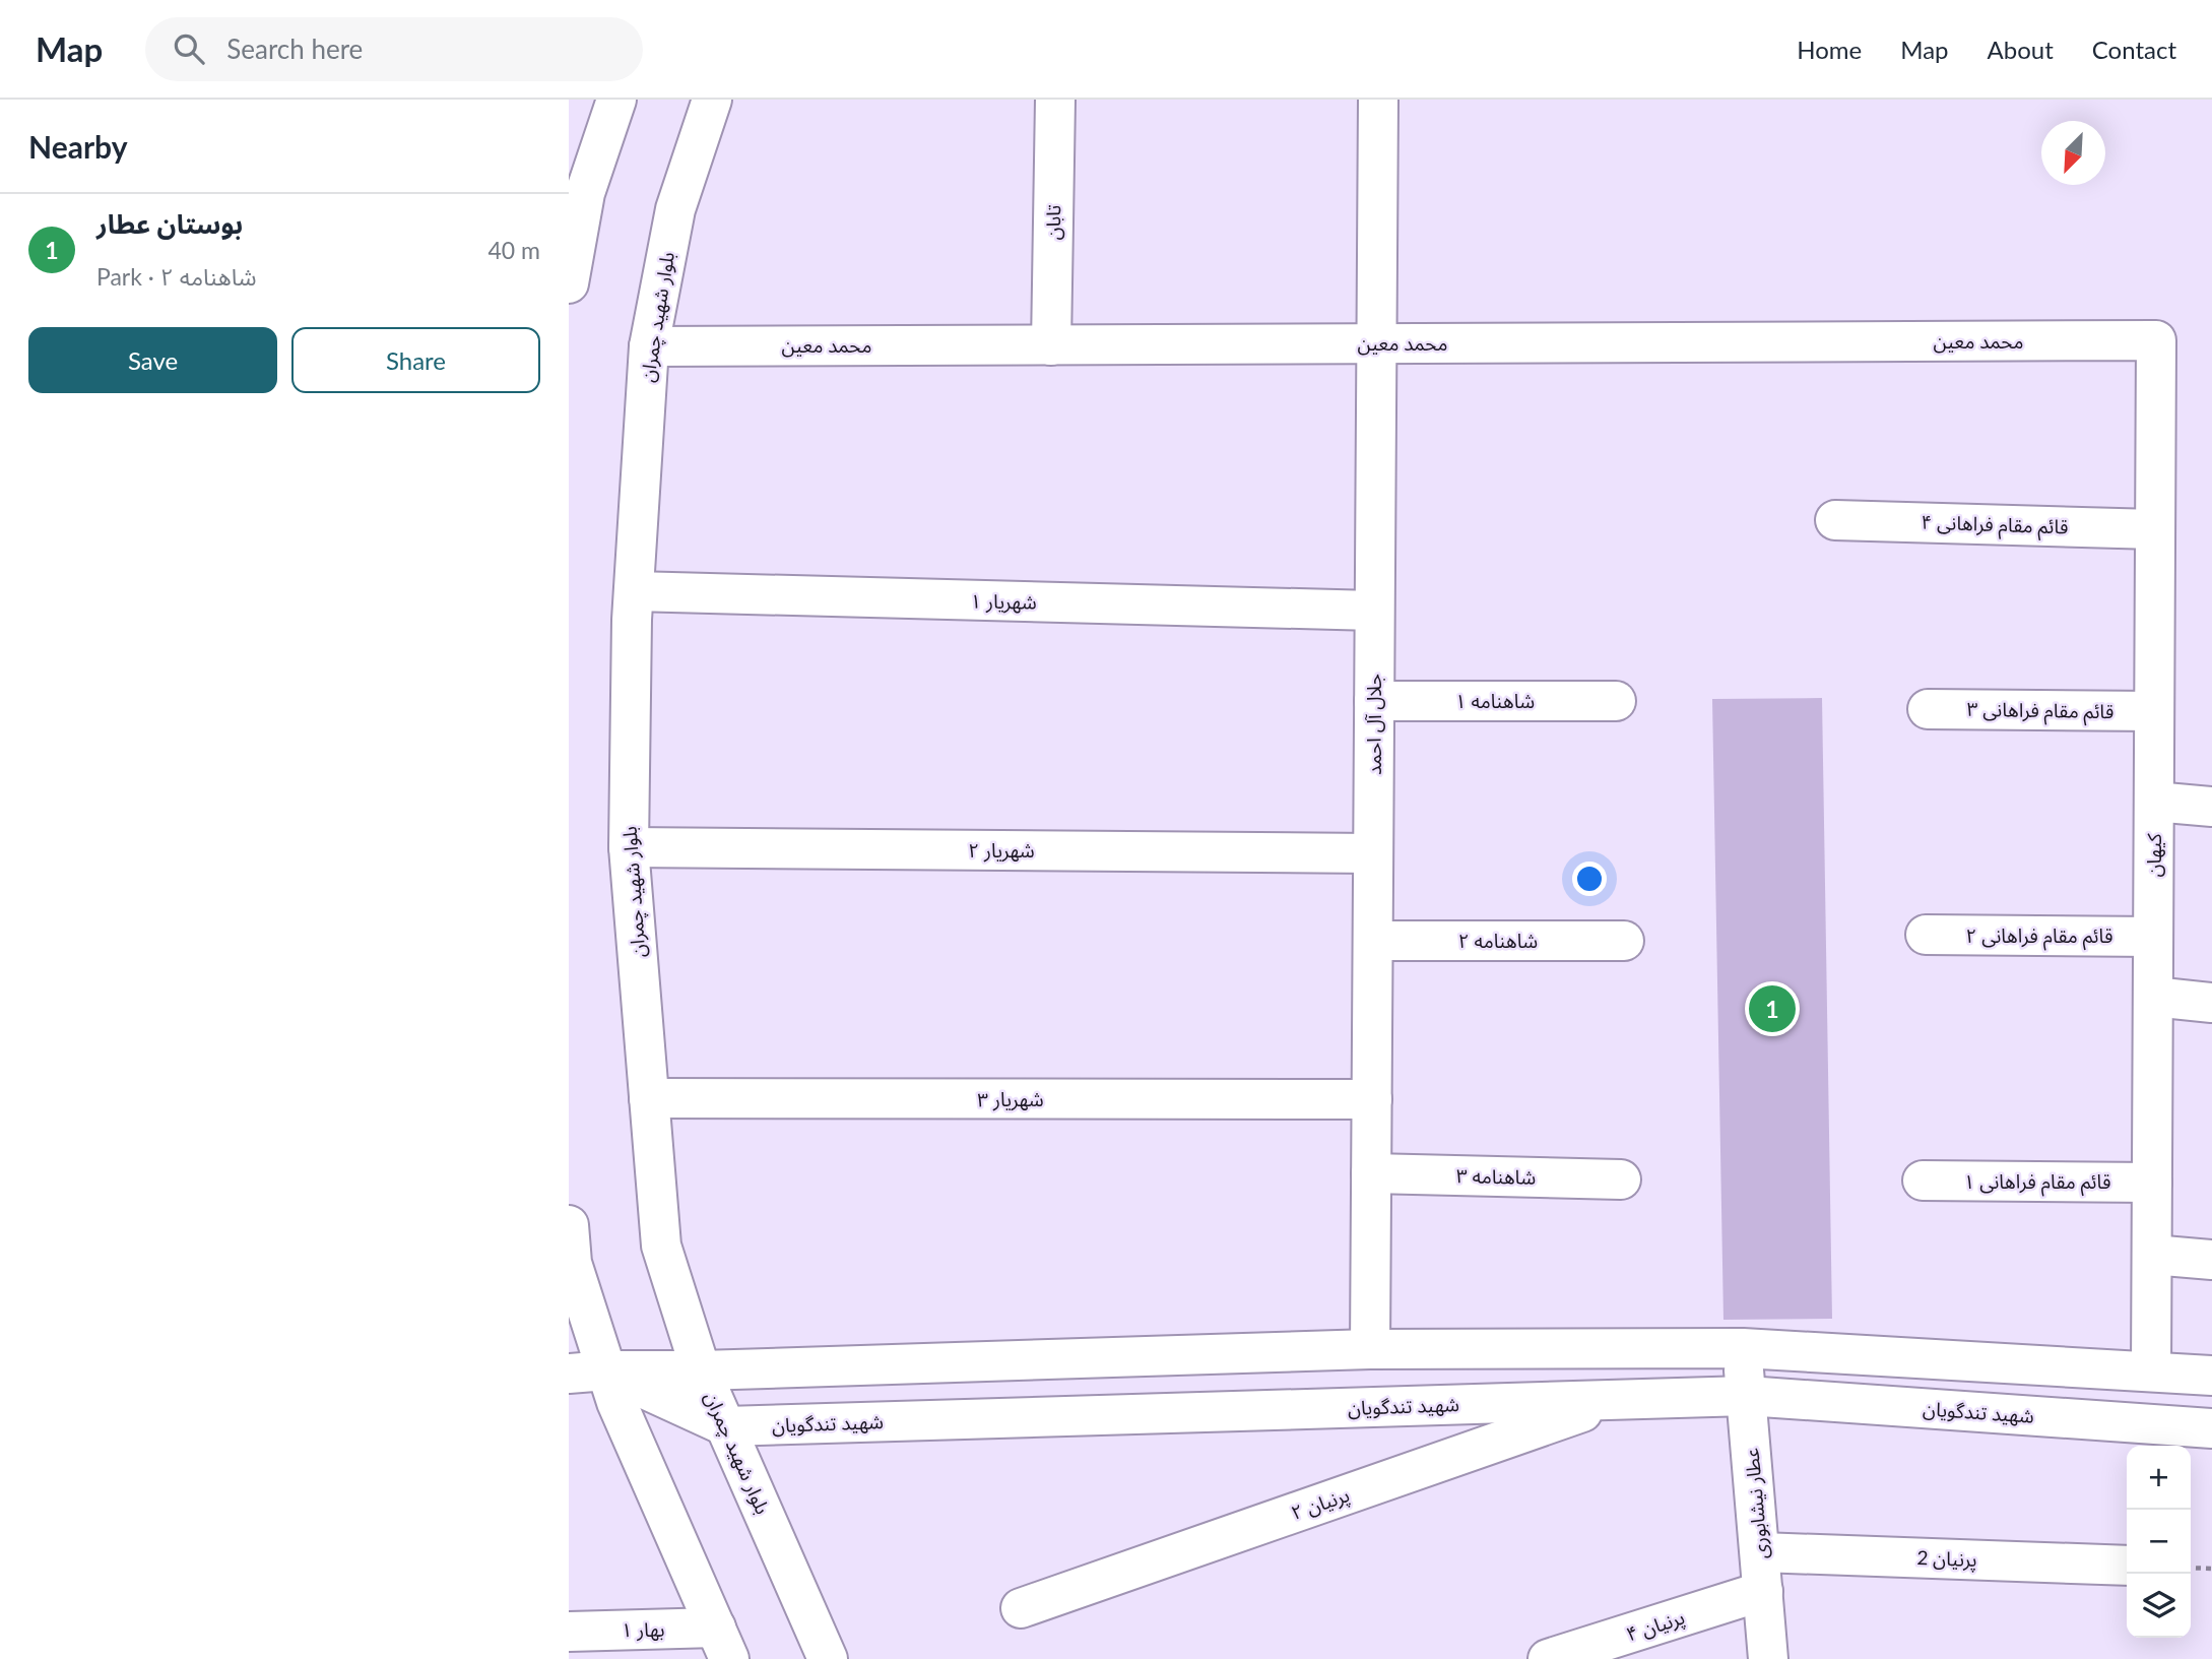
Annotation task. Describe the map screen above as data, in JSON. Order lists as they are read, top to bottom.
{
  "streets": {
    "street": [
      "تابان",
      "بلوار شهید چمران",
      "محمد معین",
      "قائم مقام فراهانی ۴",
      "شهریار ۱",
      "شاهنامه ۱",
      "قائم مقام فراهانی ۳",
      "جلال آل احمد",
      "شهریار ۲",
      "کیهان",
      "قائم مقام فراهانی ۲",
      "شاهنامه ۲",
      "شهریار ۳",
      "شاهنامه ۳",
      "قائم مقام فراهانی ۱",
      "شهید تندگویان",
      "پرنیان ۲",
      "عطار نیشابوری",
      "پرنیان 2",
      "پرنیان ۴",
      "بهار ۱"
    ]
  },
  "crossings": [
    ["تابان", "محمد معین"],
    ["بلوار شهید چمران", "محمد معین"],
    ["بلوار شهید چمران", "شهریار ۱"],
    ["بلوار شهید چمران", "شهریار ۲"],
    ["بلوار شهید چمران", "شهریار ۳"],
    ["بلوار شهید چمران", "شهید تندگویان"],
    ["محمد معین", "جلال آل احمد"],
    ["محمد معین", "کیهان"],
    ["قائم مقام فراهانی ۴", "کیهان"],
    ["شهریار ۱", "جلال آل احمد"],
    ["شاهنامه ۱", "جلال آل احمد"],
    ["قائم مقام فراهانی ۳", "کیهان"],
    ["جلال آل احمد", "شهریار ۲"],
    ["جلال آل احمد", "شاهنامه ۲"],
    ["جلال آل احمد", "شهریار ۳"],
    ["جلال آل احمد", "شاهنامه ۳"],
    ["کیهان", "قائم مقام فراهانی ۲"],
    ["کیهان", "قائم مقام فراهانی ۱"],
    ["شهید تندگویان", "پرنیان ۲"],
    ["شهید تندگویان", "عطار نیشابوری"],
    ["عطار نیشابوری", "پرنیان 2"],
    ["عطار نیشابوری", "پرنیان ۴"]
  ],
  "north": "bottom left",
  "page": {
    "header": "Map",
    "search": "Search here",
    "nav": [
      "Home",
      "Map",
      "About",
      "Contact"
    ],
    "heading": "Nearby",
    "list": [
      {
        "mark": "1",
        "name": "بوستان عطار",
        "note": "Park · شاهنامه ۲",
        "value": "40 m"
      }
    ],
    "buttons": ["Save", "Share"],
    "pins": "1",
    "map_buttons": ["+", "−"]
  }
}
